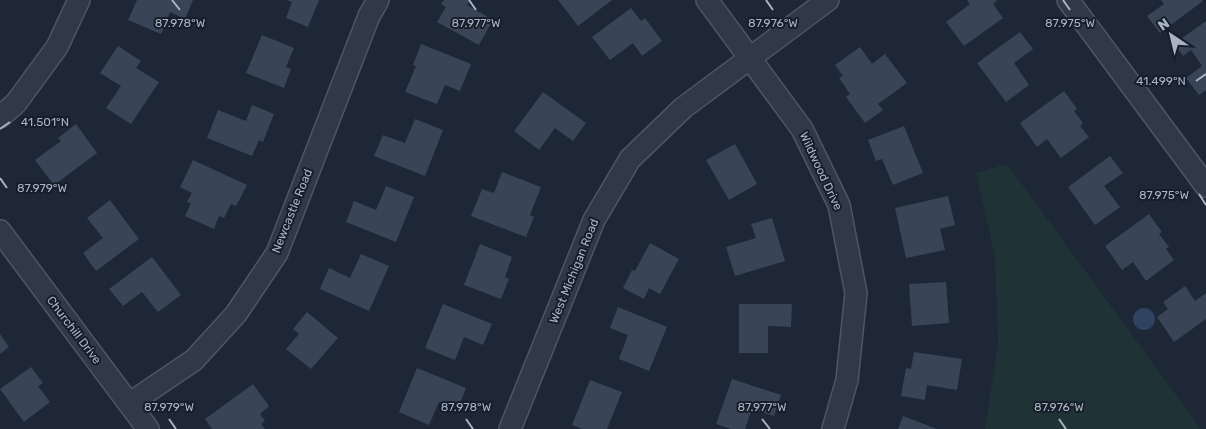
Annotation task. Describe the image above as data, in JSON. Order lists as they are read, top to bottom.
{
  "streets": {
    "street": [
      "Wildwood Drive",
      "Newcastle Road",
      "West Michigan Road",
      "Churchill Drive"
    ]
  },
  "crossings": [
    ["Wildwood Drive", "West Michigan Road"],
    ["Newcastle Road", "Churchill Drive"]
  ],
  "north": "top left",
  "coordinates": [
    "87.978°W",
    "87.977°W",
    "87.976°W",
    "87.975°W",
    "41.499°N",
    "41.501°N",
    "87.979°W"
  ]
}
